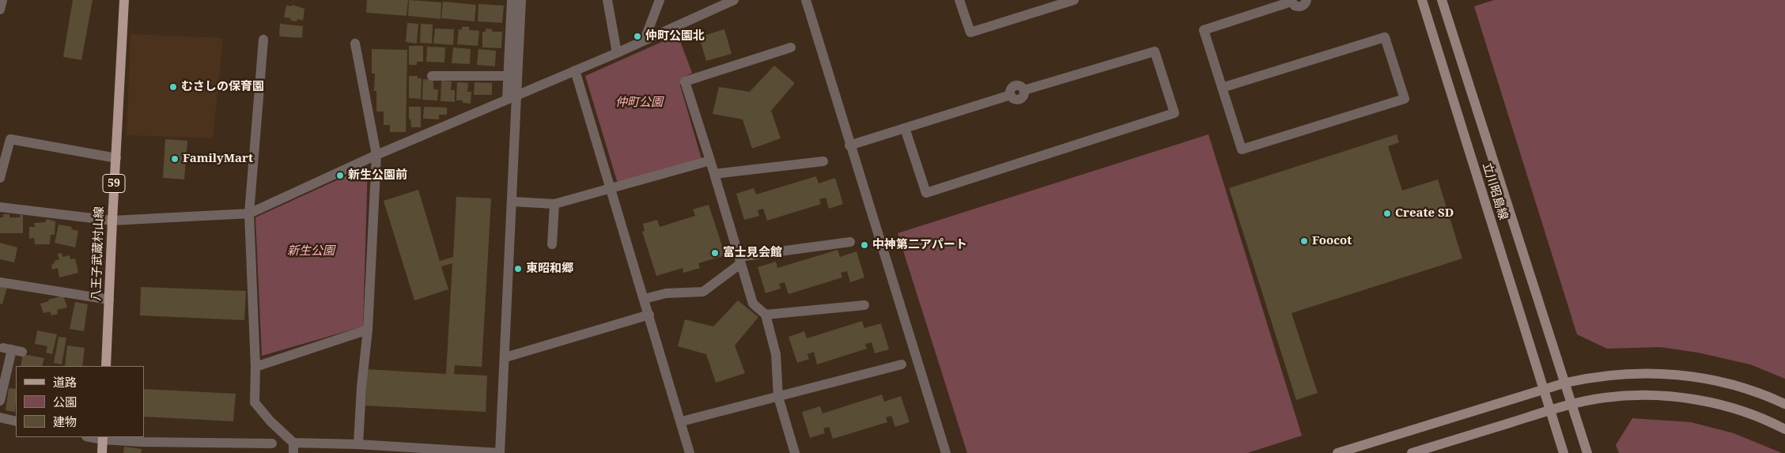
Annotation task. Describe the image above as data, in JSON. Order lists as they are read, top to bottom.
{
  "streets": {
    "main road": ["59", "立川昭島線", "八王子武蔵村山線"]
  },
  "parks": ["仲町公園", "新生公園"],
  "places": [
    "仲町公園北",
    "むさしの保育園",
    "FamilyMart",
    "新生公園前",
    "Create SD",
    "Foocot",
    "中神第二アパート",
    "富士見会館",
    "東昭和郷"
  ],
  "legend": ["道路", "公園", "建物"]
}
